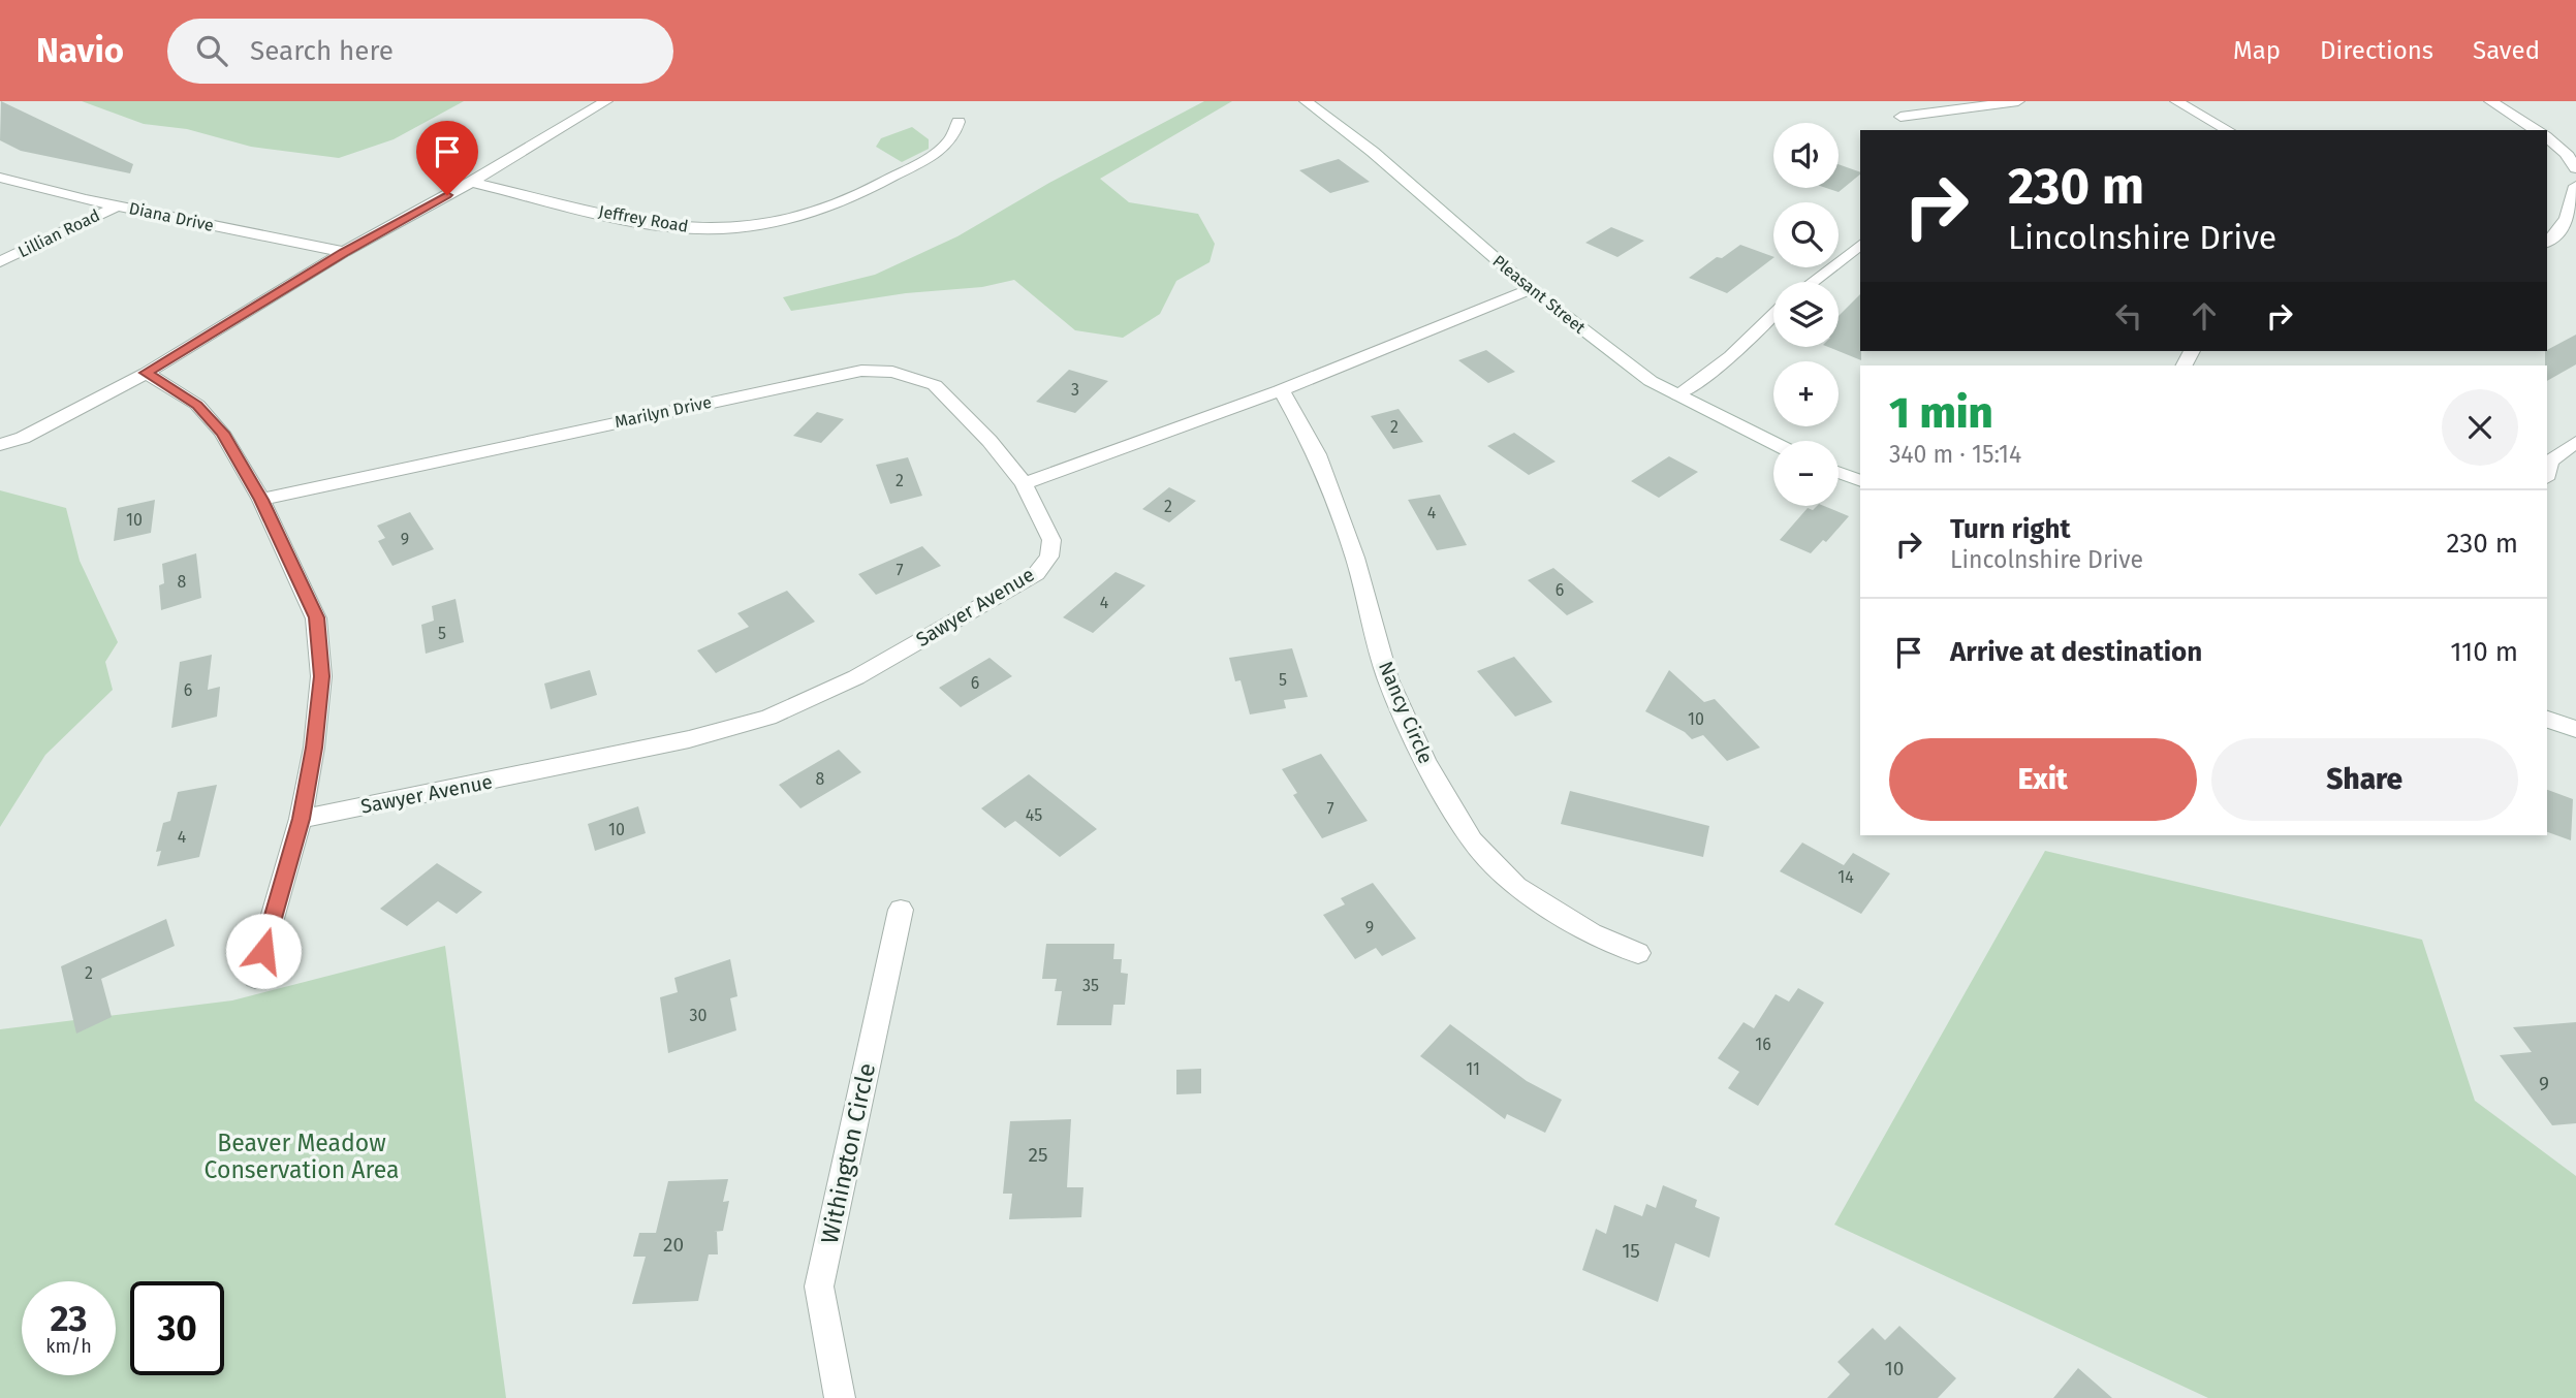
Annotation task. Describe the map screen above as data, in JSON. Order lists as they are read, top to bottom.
{
  "streets": {
    "street": [
      "Diana Drive",
      "Jeffrey Road",
      "Lillian Road",
      "Pleasant Street",
      "Marilyn Drive",
      "Sawyer Avenue",
      "Nancy Circle",
      "Withington Circle"
    ]
  },
  "crossings": [
    ["Diana Drive", "Lillian Road"],
    ["Marilyn Drive", "Sawyer Avenue"]
  ],
  "parks": ["Beaver Meadow Conservation Area"],
  "house_numbers": [
    "3",
    "2",
    "2",
    "2",
    "4",
    "10",
    "9",
    "7",
    "8",
    "6",
    "4",
    "5",
    "5",
    "6",
    "6",
    "10",
    "8",
    "7",
    "45",
    "10",
    "4",
    "14",
    "9",
    "2",
    "35",
    "30",
    "16",
    "11",
    "9",
    "25",
    "20",
    "15",
    "10"
  ],
  "page": {
    "header": "Navio",
    "search": "Search here",
    "nav": ["Map", "Directions", "Saved"],
    "map_buttons": ["+", "−"],
    "turn": ["230 m", "Lincolnshire Drive"],
    "heading": ["1 min", "340 m · 15:14"],
    "list": [
      {
        "name": "Turn right",
        "note": "Lincolnshire Drive",
        "value": "230 m"
      },
      {
        "name": "Arrive at destination",
        "value": "110 m"
      }
    ],
    "buttons": ["Exit", "Share"],
    "speed": "23 km/h",
    "limit": "30"
  }
}
